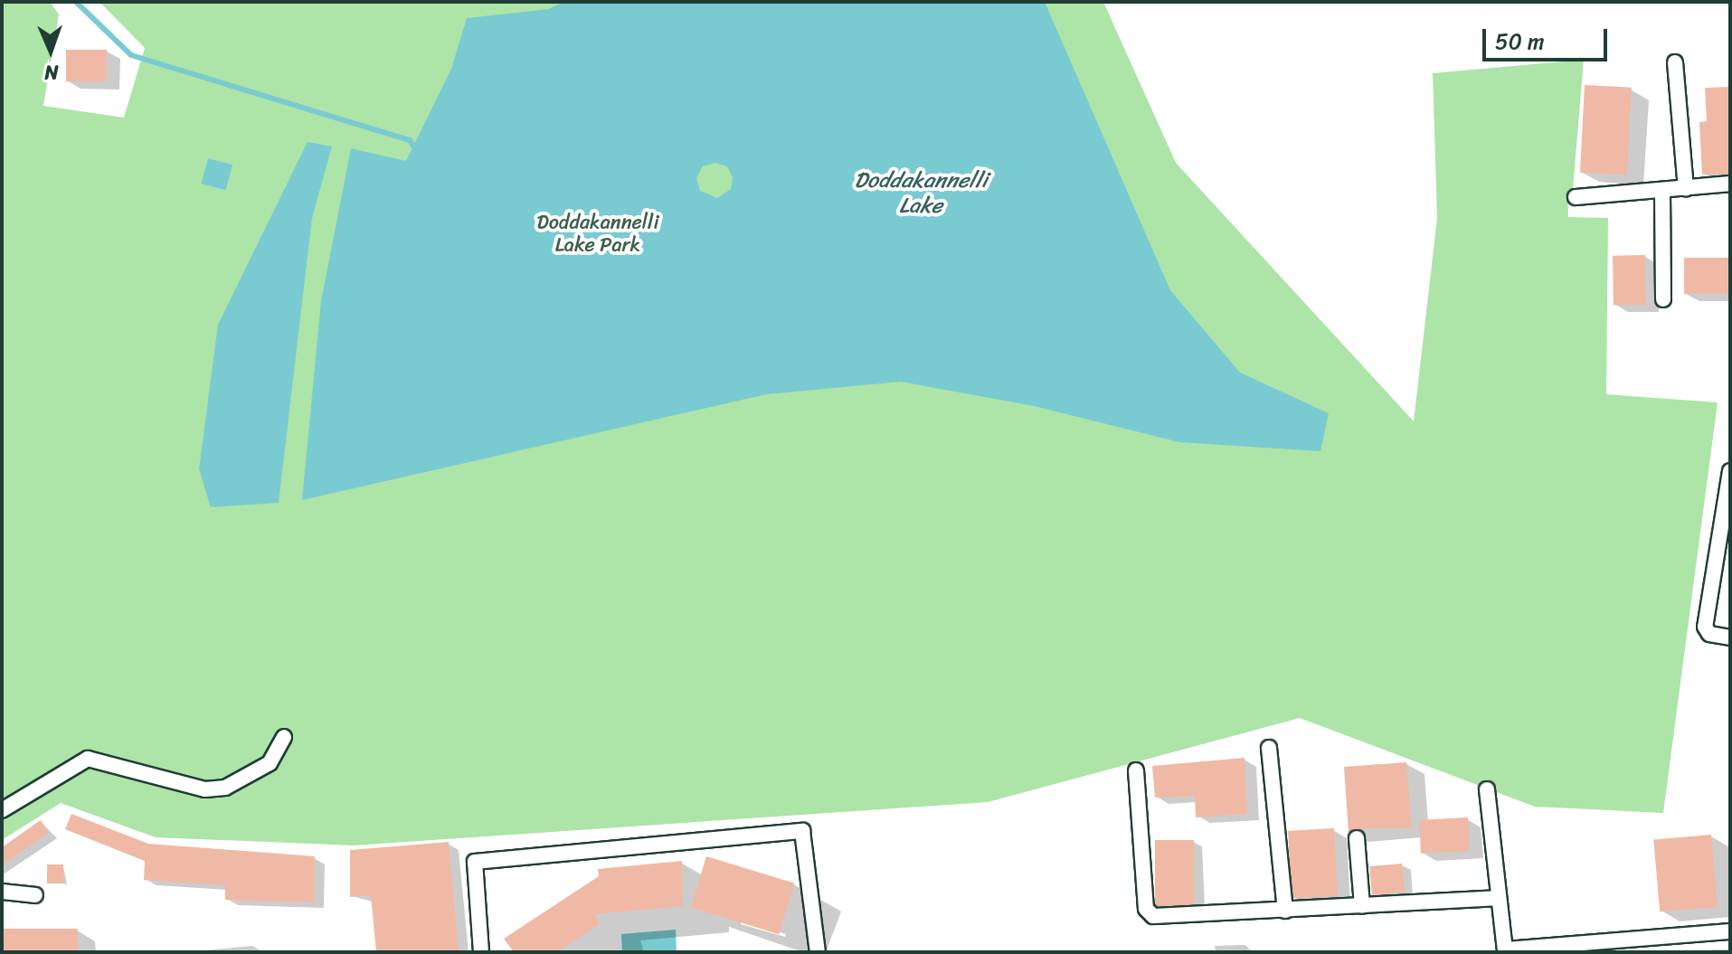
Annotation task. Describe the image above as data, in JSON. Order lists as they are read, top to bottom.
{
  "water": ["Doddakannelli Lake"],
  "parks": ["Doddakannelli Lake Park"],
  "scale_bar": "50 m",
  "north": "bottom"
}
